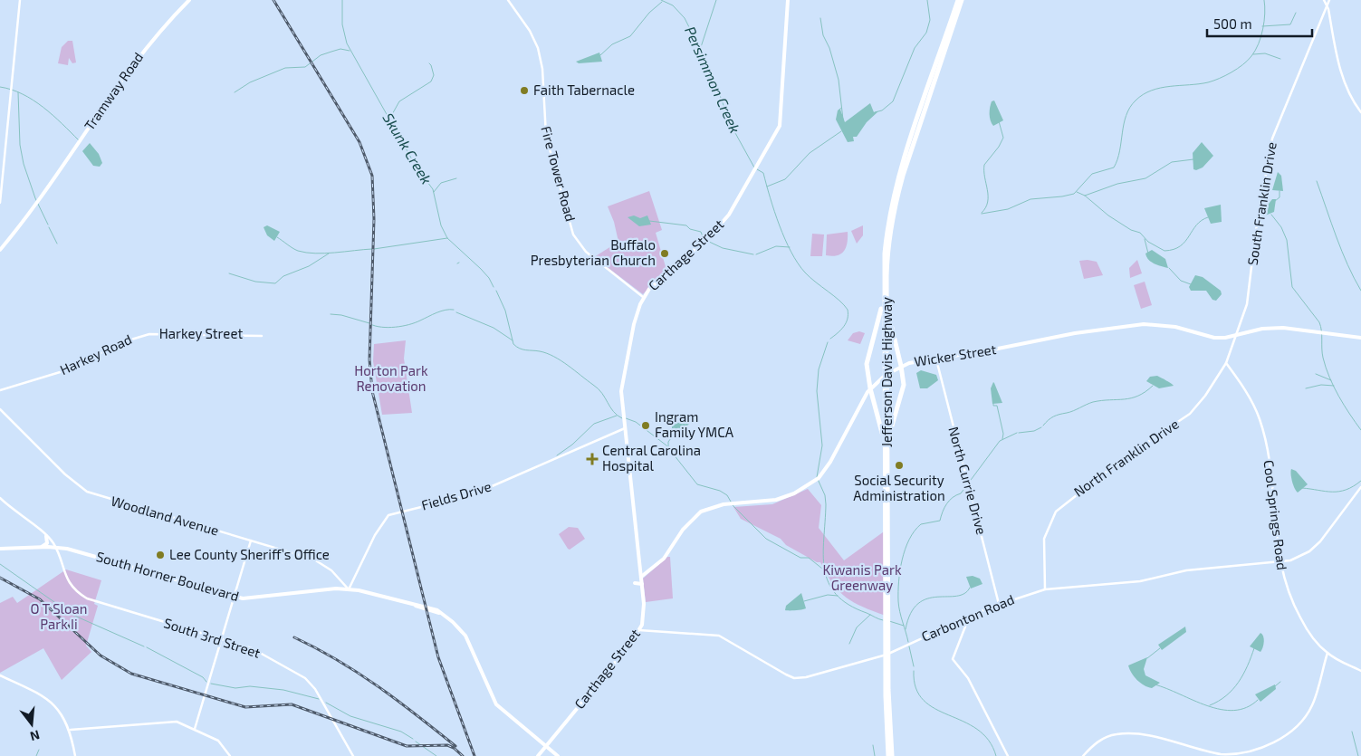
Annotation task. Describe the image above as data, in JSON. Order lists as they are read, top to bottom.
{
  "streets": {
    "highway": ["Jefferson Davis Highway"],
    "main road": [
      "Tramway Road",
      "Carthage Street",
      "Wicker Street",
      "South Horner Boulevard"
    ],
    "street": [
      "Fire Tower Road",
      "South Franklin Drive",
      "Harkey Street",
      "Harkey Road",
      "North Franklin Drive",
      "North Currie Drive",
      "Fields Drive",
      "Cool Springs Road",
      "Woodland Avenue",
      "Carbonton Road",
      "South 3rd Street"
    ]
  },
  "crossings": [
    ["Fire Tower Road", "Carthage Street"],
    ["South Franklin Drive", "Wicker Street"],
    ["South Franklin Drive", "North Franklin Drive"],
    ["Carthage Street", "Wicker Street"],
    ["Carthage Street", "Fields Drive"],
    ["Carthage Street", "South Horner Boulevard"],
    ["Carthage Street", "Carbonton Road"],
    ["Harkey Street", "Harkey Road"],
    ["Wicker Street", "North Franklin Drive"],
    ["Wicker Street", "North Currie Drive"],
    ["North Franklin Drive", "Cool Springs Road"],
    ["North Franklin Drive", "Carbonton Road"],
    ["North Currie Drive", "Carbonton Road"],
    ["Fields Drive", "Woodland Avenue"],
    ["Fields Drive", "South Horner Boulevard"],
    ["Cool Springs Road", "Carbonton Road"],
    ["Woodland Avenue", "South Horner Boulevard"],
    ["South Horner Boulevard", "South 3rd Street"]
  ],
  "water": ["Persimmon Creek", "Skunk Creek"],
  "parks": ["Horton Park Renovation", "Kiwanis Park Greenway", "O T Sloan Park Ii"],
  "places": {
    "other": [
      "Faith Tabernacle",
      "Buffalo Presbyterian Church",
      "Ingram Family YMCA",
      "Social Security Administration",
      "Lee County Sheriff’s Office"
    ],
    "health": ["Central Carolina Hospital"]
  },
  "scale_bar": "500 m",
  "north": "bottom"
}
